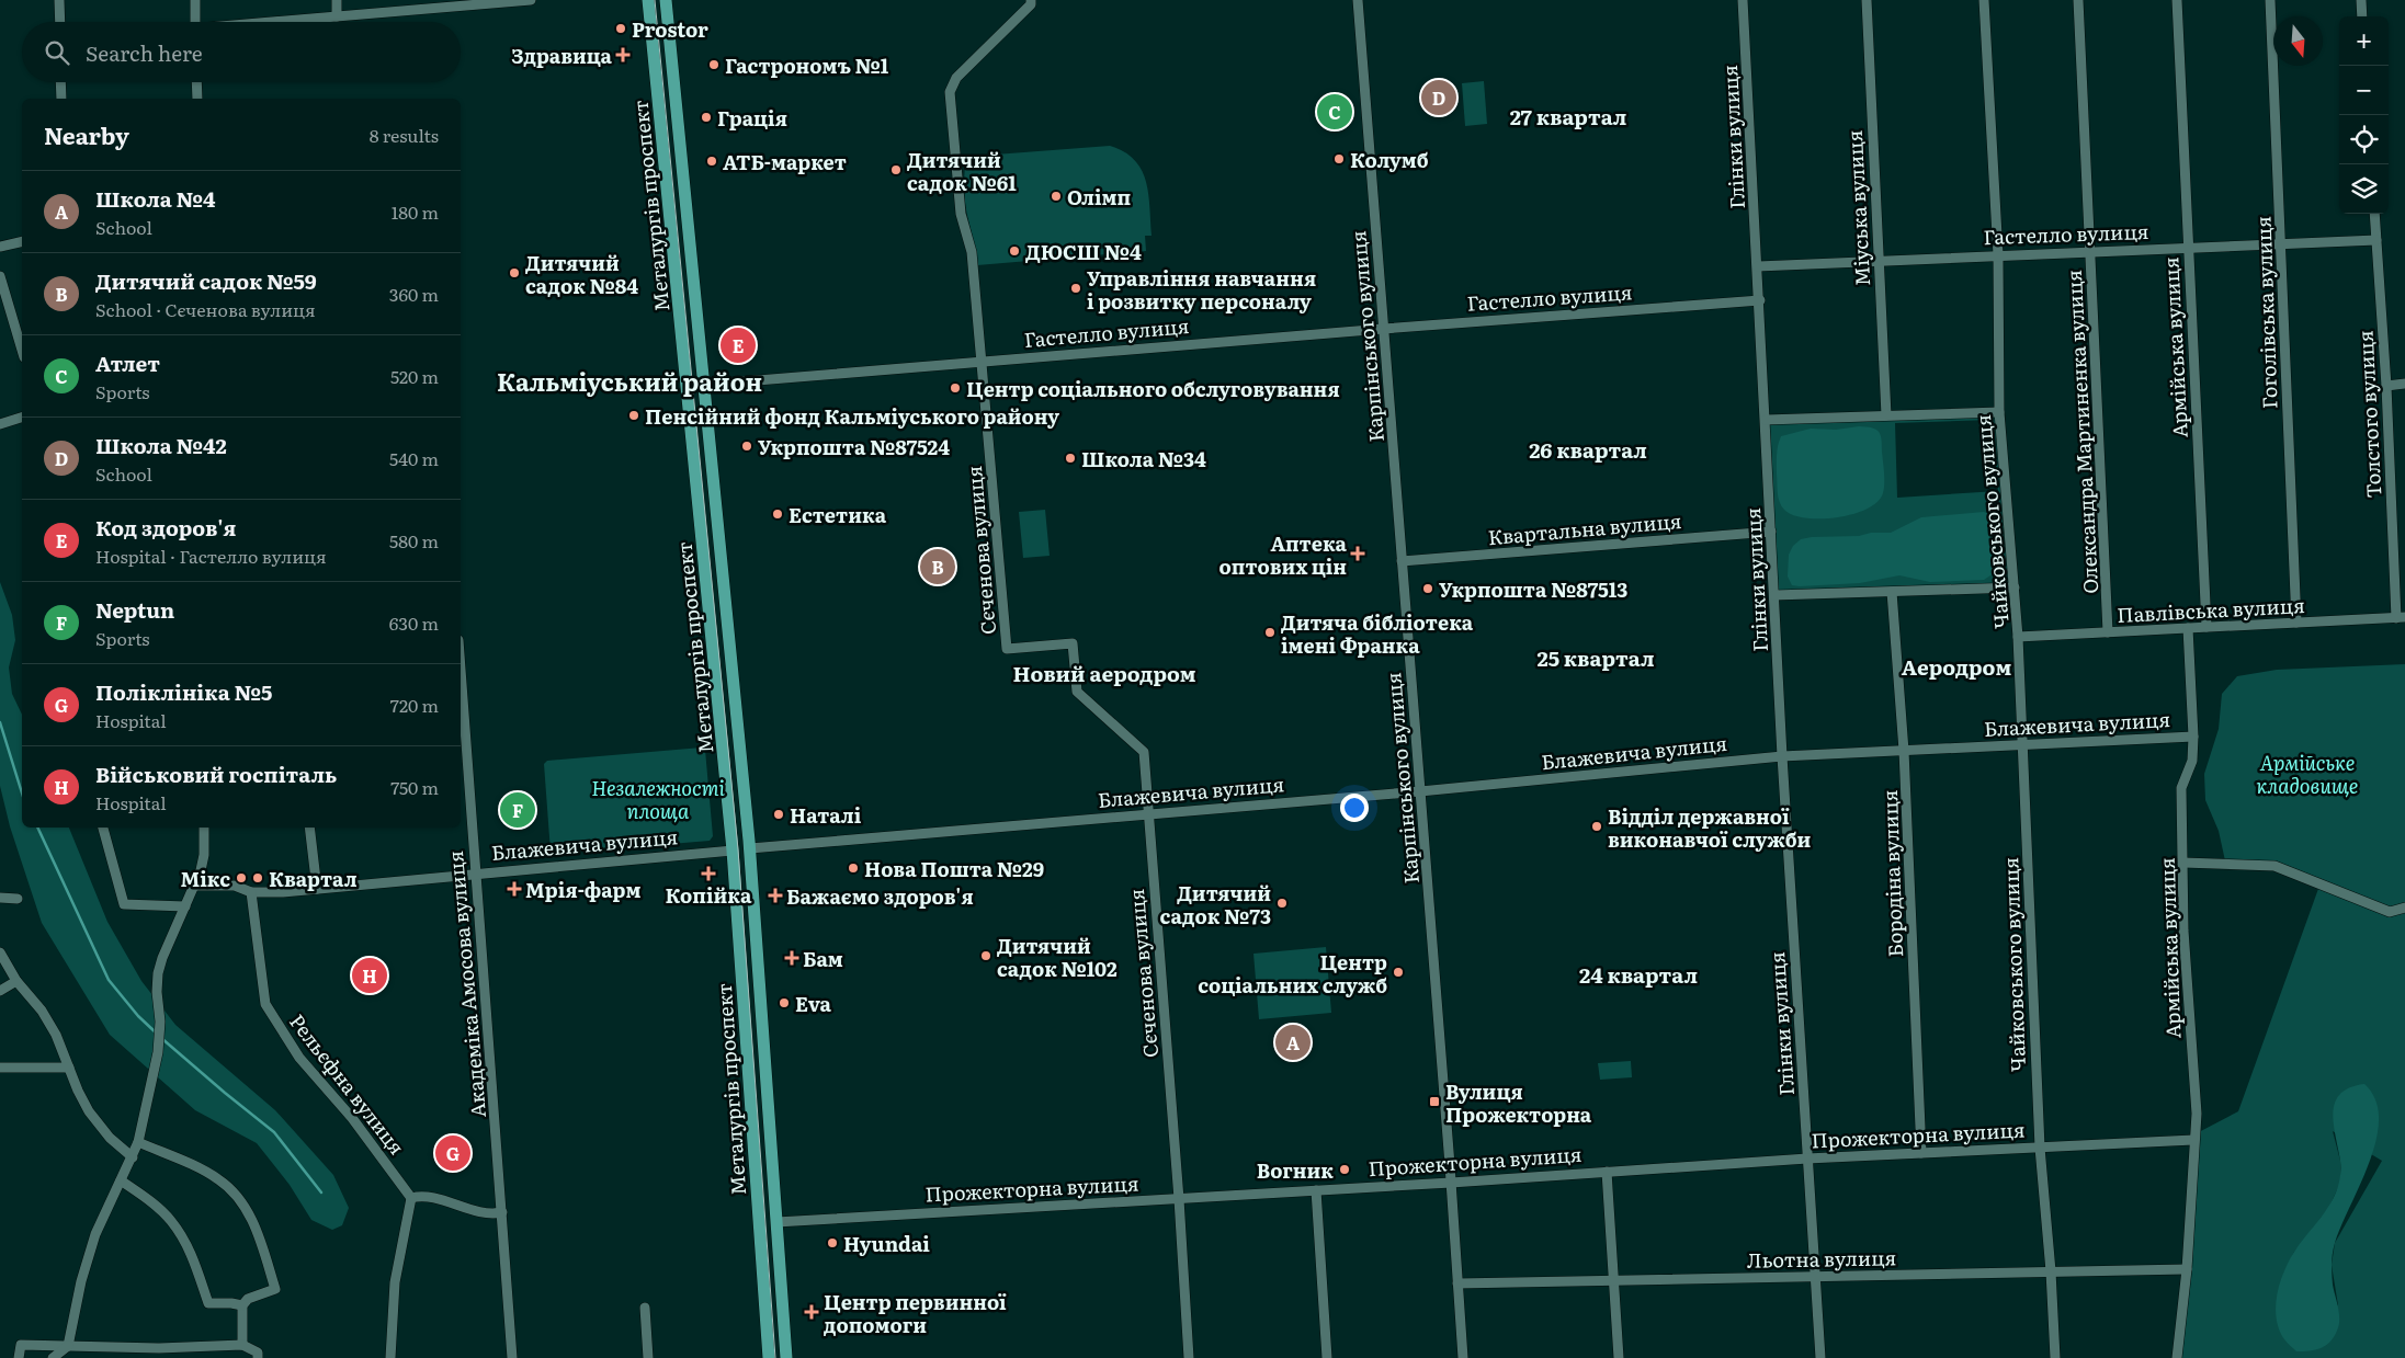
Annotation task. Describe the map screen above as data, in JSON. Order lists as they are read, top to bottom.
{
  "streets": {
    "main road": [
      "Металургів проспект",
      "Гастелло вулиця",
      "Блажевича вулиця",
      "Прожекторна вулиця"
    ],
    "street": [
      "Глінки вулиця",
      "Міуська вулиця",
      "Гоголівська вулиця",
      "Карпінського вулиця",
      "Армійська вулиця",
      "Толстого вулиця",
      "Олександра Мартиненка вулиця",
      "Чайковського вулиця",
      "Квартальна вулиця",
      "Сєченова вулиця",
      "Павлівська вулиця",
      "Бородіна вулиця",
      "Академіка Амосова вулиця",
      "Рельєфна вулиця",
      "Льотна вулиця"
    ]
  },
  "crossings": [
    ["Глінки вулиця", "Гастелло вулиця"],
    ["Глінки вулиця", "Квартальна вулиця"],
    ["Глінки вулиця", "Блажевича вулиця"],
    ["Глінки вулиця", "Прожекторна вулиця"],
    ["Глінки вулиця", "Льотна вулиця"],
    ["Металургів проспект", "Гастелло вулиця"],
    ["Металургів проспект", "Блажевича вулиця"],
    ["Металургів проспект", "Прожекторна вулиця"],
    ["Міуська вулиця", "Гастелло вулиця"],
    ["Гастелло вулиця", "Гоголівська вулиця"],
    ["Гастелло вулиця", "Карпінського вулиця"],
    ["Гастелло вулиця", "Армійська вулиця"],
    ["Гастелло вулиця", "Толстого вулиця"],
    ["Гастелло вулиця", "Олександра Мартиненка вулиця"],
    ["Гастелло вулиця", "Чайковського вулиця"],
    ["Гастелло вулиця", "Сєченова вулиця"],
    ["Гоголівська вулиця", "Павлівська вулиця"],
    ["Карпінського вулиця", "Квартальна вулиця"],
    ["Карпінського вулиця", "Блажевича вулиця"],
    ["Карпінського вулиця", "Прожекторна вулиця"],
    ["Карпінського вулиця", "Льотна вулиця"],
    ["Армійська вулиця", "Павлівська вулиця"],
    ["Армійська вулиця", "Блажевича вулиця"],
    ["Армійська вулиця", "Прожекторна вулиця"],
    ["Армійська вулиця", "Льотна вулиця"],
    ["Толстого вулиця", "Павлівська вулиця"],
    ["Олександра Мартиненка вулиця", "Павлівська вулиця"],
    ["Чайковського вулиця", "Павлівська вулиця"],
    ["Чайковського вулиця", "Блажевича вулиця"],
    ["Чайковського вулиця", "Прожекторна вулиця"],
    ["Чайковського вулиця", "Льотна вулиця"],
    ["Сєченова вулиця", "Блажевича вулиця"],
    ["Сєченова вулиця", "Прожекторна вулиця"],
    ["Блажевича вулиця", "Бородіна вулиця"],
    ["Блажевича вулиця", "Академіка Амосова вулиця"],
    ["Блажевича вулиця", "Рельєфна вулиця"],
    ["Бородіна вулиця", "Прожекторна вулиця"]
  ],
  "districts": [
    "27 квартал",
    "Кальміуський район",
    "26 квартал",
    "25 квартал",
    "Аеродром",
    "Новий аеродром",
    "24 квартал"
  ],
  "parks": ["Армійське кладовище", "Незалежності площа"],
  "places": {
    "other": [
      "Prostor",
      "Гастрономъ №1",
      "Грація",
      "Колумб",
      "АТБ-маркет",
      "Дитячий садок №61",
      "Олімп",
      "ДЮСШ №4",
      "Дитячий садок №84",
      "Управління навчання і розвитку персоналу",
      "Центр соціального обслуговування",
      "Пенсійний фонд Кальміуського району",
      "Укрпошта №87524",
      "Школа №34",
      "Естетика",
      "Укрпошта №87513",
      "Дитяча бібліотека імені Франка",
      "Наталі",
      "Відділ державної виконавчої служби",
      "Нова Пошта №29",
      "Мікс",
      "Квартал",
      "Дитячий садок №73",
      "Дитячий садок №102",
      "Центр соціальних служб",
      "Eva",
      "Вогник",
      "Hyundai"
    ],
    "health": [
      "Здравица",
      "Аптека оптових цін",
      "Копійка",
      "Мрія-фарм",
      "Бажаємо здоров'я",
      "Бам",
      "Центр первинної допомоги"
    ],
    "transit": ["Вулиця Прожекторна"]
  },
  "north": "bottom",
  "page": {
    "map_buttons": ["+", "−"],
    "search": "Search here",
    "pins": [
      "D",
      "C",
      "E",
      "B",
      "F",
      "H",
      "A",
      "G"
    ],
    "heading": ["Nearby", "8 results"],
    "list": [
      {
        "mark": "A",
        "name": "Школа №4",
        "note": "School",
        "value": "180 m"
      },
      {
        "mark": "B",
        "name": "Дитячий садок №59",
        "note": "School · Сєченова вулиця",
        "value": "360 m"
      },
      {
        "mark": "C",
        "name": "Атлет",
        "note": "Sports",
        "value": "520 m"
      },
      {
        "mark": "D",
        "name": "Школа №42",
        "note": "School",
        "value": "540 m"
      },
      {
        "mark": "E",
        "name": "Код здоров'я",
        "note": "Hospital · Гастелло вулиця",
        "value": "580 m"
      },
      {
        "mark": "F",
        "name": "Neptun",
        "note": "Sports",
        "value": "630 m"
      },
      {
        "mark": "G",
        "name": "Поліклініка №5",
        "note": "Hospital",
        "value": "720 m"
      },
      {
        "mark": "H",
        "name": "Військовий госпіталь",
        "note": "Hospital",
        "value": "750 m"
      }
    ]
  }
}
